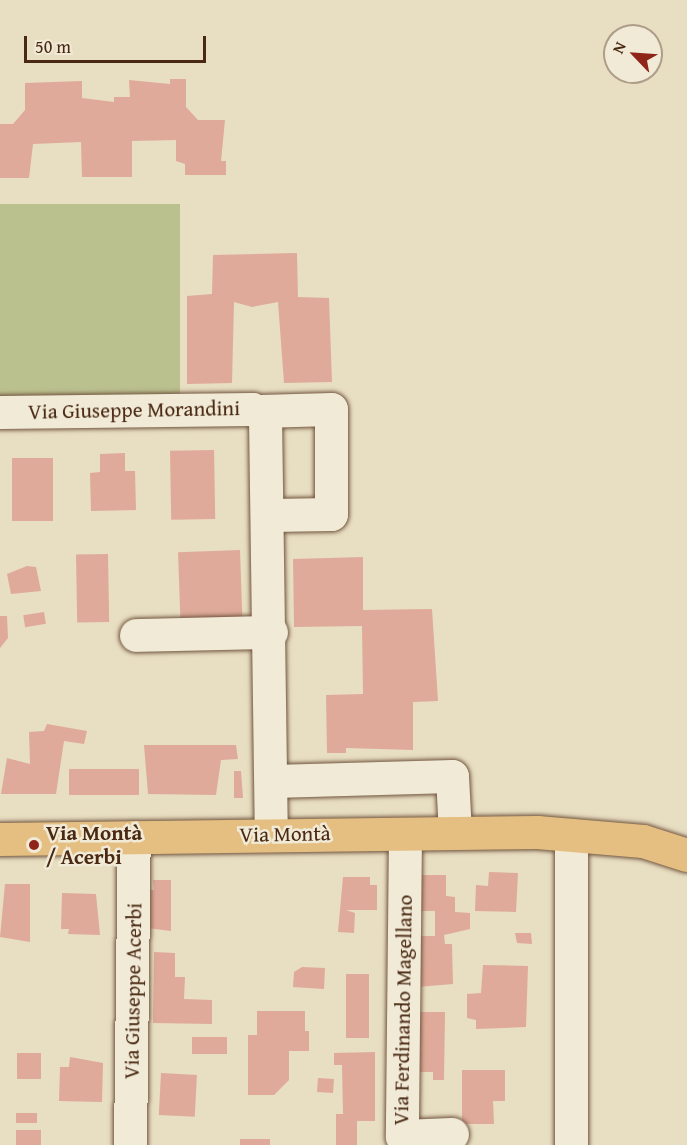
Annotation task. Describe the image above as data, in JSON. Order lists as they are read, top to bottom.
{
  "streets": {
    "main road": ["Via Montà"],
    "street": ["Via Giuseppe Morandini", "Via Giuseppe Acerbi", "Via Ferdinando Magellano"]
  },
  "crossings": [
    ["Via Giuseppe Morandini", "Via Montà"],
    ["Via Montà", "Via Giuseppe Acerbi"],
    ["Via Montà", "Via Ferdinando Magellano"]
  ],
  "places": ["Via Montà / Acerbi"],
  "scale_bar": "50 m",
  "north": "top left"
}
